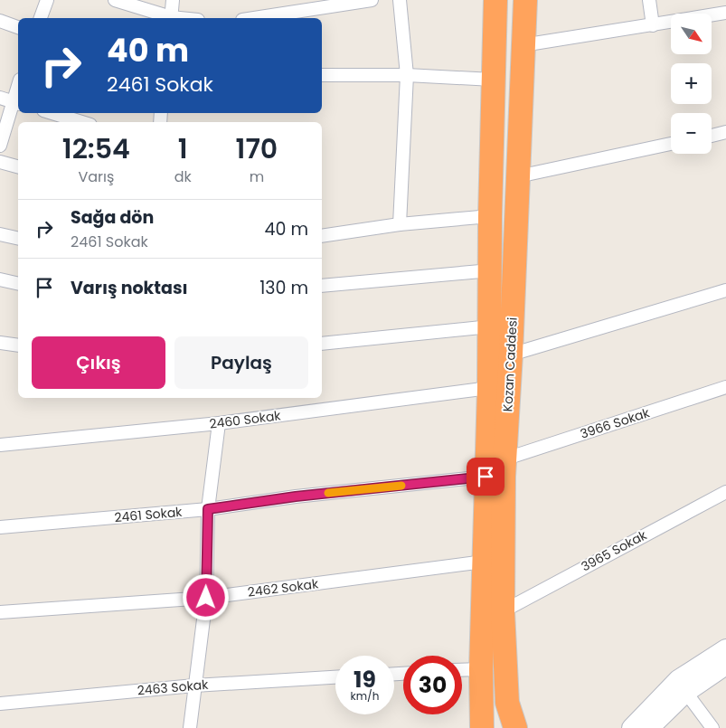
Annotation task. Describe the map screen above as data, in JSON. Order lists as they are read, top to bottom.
{
  "streets": {
    "highway": ["Kozan Caddesi"],
    "street": [
      "2460 Sokak",
      "3966 Sokak",
      "2461 Sokak",
      "3965 Sokak",
      "2462 Sokak",
      "2463 Sokak"
    ]
  },
  "crossings": [
    ["Kozan Caddesi", "2460 Sokak"],
    ["Kozan Caddesi", "3966 Sokak"],
    ["Kozan Caddesi", "2461 Sokak"],
    ["Kozan Caddesi", "3965 Sokak"],
    ["Kozan Caddesi", "2462 Sokak"]
  ],
  "north": "bottom right",
  "page": {
    "map_buttons": ["+", "−"],
    "turn": ["40 m", "2461 Sokak"],
    "eta": [
      "12:54",
      "Varış",
      "1",
      "dk",
      "170",
      "m"
    ],
    "list": [
      {
        "name": "Sağa dön",
        "note": "2461 Sokak",
        "value": "40 m"
      },
      {
        "name": "Varış noktası",
        "value": "130 m"
      }
    ],
    "buttons": ["Çıkış", "Paylaş"],
    "speed": "19 km/h",
    "limit": "30"
  }
}
